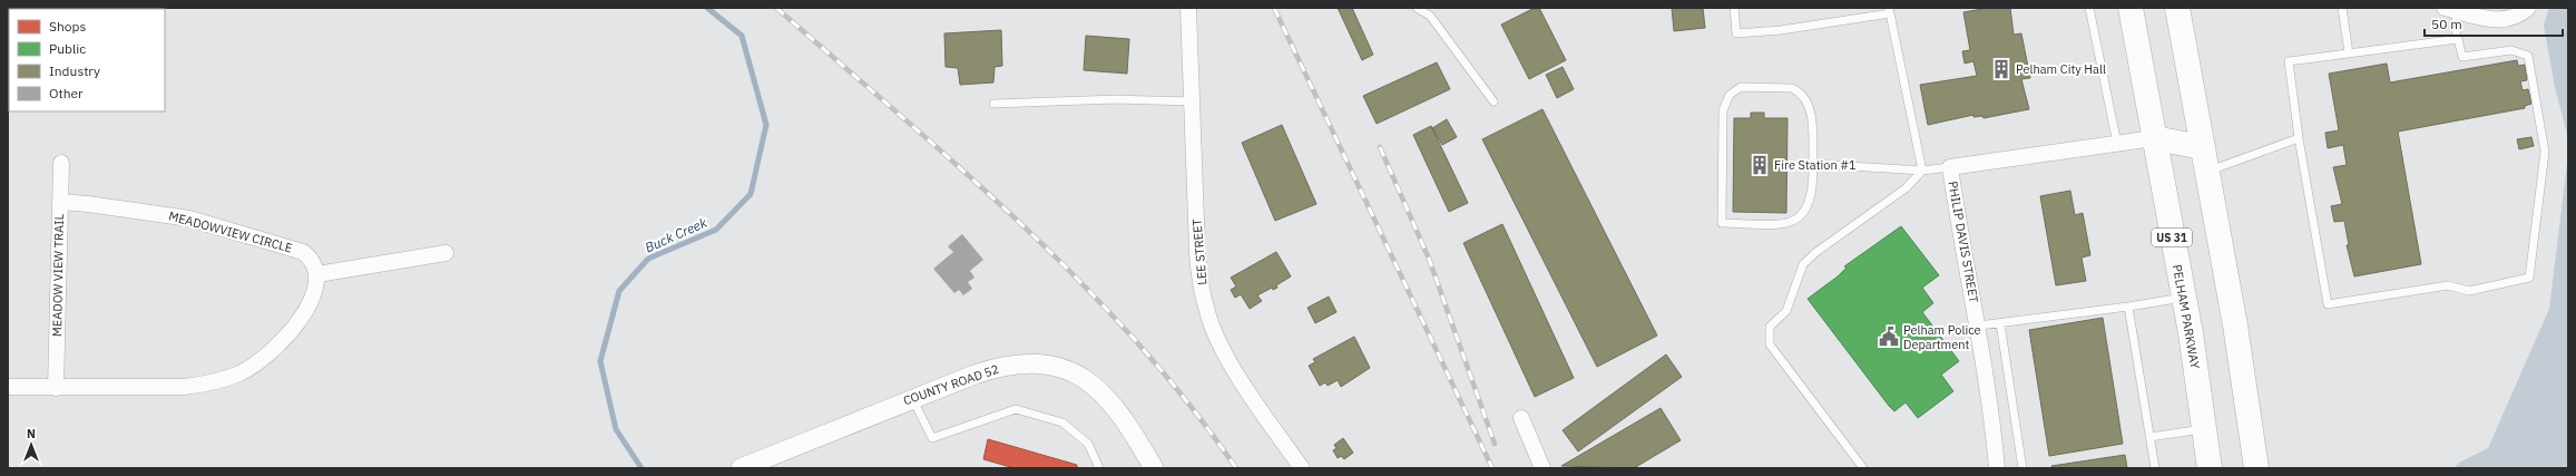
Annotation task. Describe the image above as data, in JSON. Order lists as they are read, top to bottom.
{
  "streets": {
    "main road": ["US 31", "PELHAM PARKWAY"],
    "street": [
      "MEADOWVIEW CIRCLE",
      "PHILIP DAVIS STREET",
      "LEE STREET",
      "MEADOW VIEW TRAIL",
      "COUNTY ROAD 52"
    ]
  },
  "crossings": [
    ["MEADOWVIEW CIRCLE", "MEADOW VIEW TRAIL"],
    ["PHILIP DAVIS STREET", "PELHAM PARKWAY"]
  ],
  "water": ["Buck Creek"],
  "places": {
    "building": ["Pelham City Hall", "Fire Station #1"],
    "public building": ["Pelham Police Department"]
  },
  "legend": [
    "Shops",
    "Public",
    "Industry",
    "Other"
  ],
  "scale_bar": "50 m",
  "north": "top"
}
